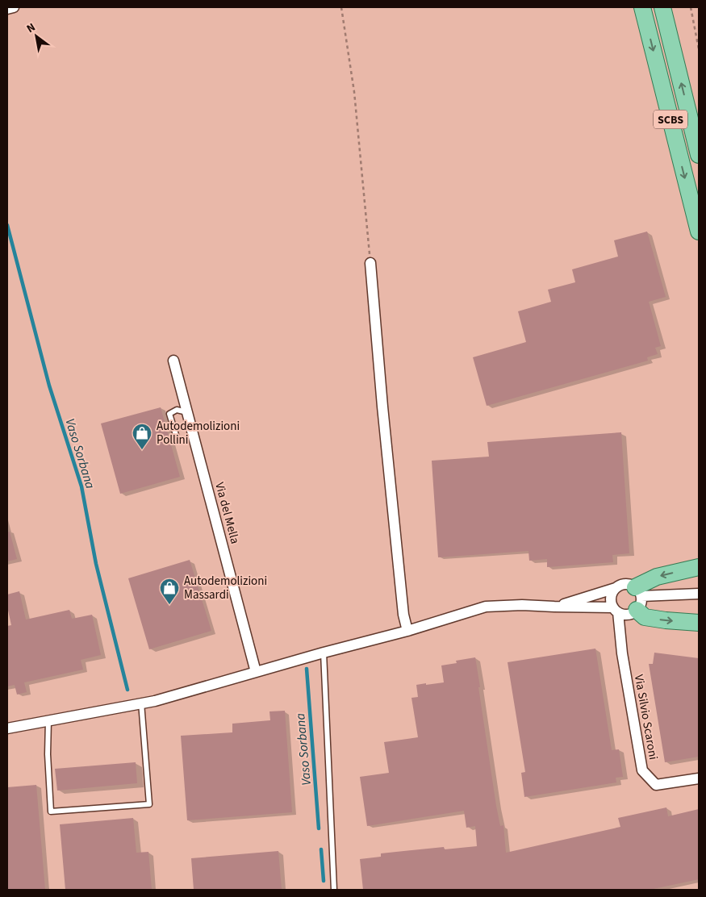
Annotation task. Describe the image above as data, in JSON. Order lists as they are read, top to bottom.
{
  "streets": {
    "main road": ["SCBS"],
    "street": ["Via del Mella", "Via Silvio Scaroni"]
  },
  "water": ["Vaso Sorbana"],
  "places": {
    "shop": ["Autodemolizioni Pollini", "Autodemolizioni Massardi"]
  },
  "north": "top left"
}
